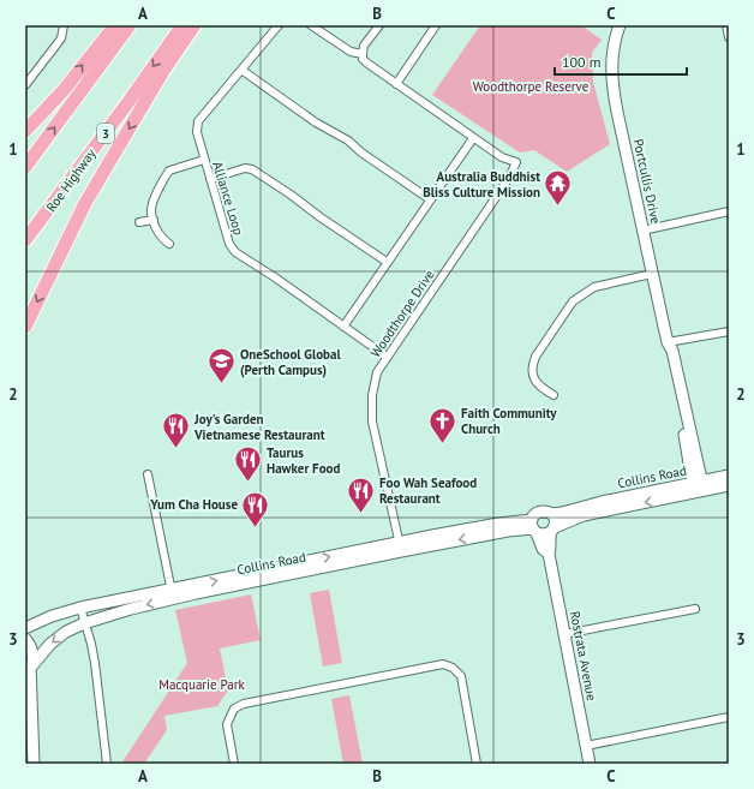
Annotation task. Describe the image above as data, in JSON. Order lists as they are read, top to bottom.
{
  "streets": {
    "highway": ["3", "Roe Highway"],
    "main road": ["Portcullis Drive", "Collins Road", "Rostrata Avenue"],
    "street": ["Alliance Loop", "Woodthorpe Drive"]
  },
  "crossings": [
    ["Portcullis Drive", "Collins Road"],
    ["Alliance Loop", "Woodthorpe Drive"],
    ["Woodthorpe Drive", "Collins Road"],
    ["Collins Road", "Rostrata Avenue"]
  ],
  "parks": ["Woodthorpe Reserve", "Macquarie Park"],
  "places": {
    "temple": ["Australia Buddhist Bliss Culture Mission"],
    "school or university": ["OneSchool Global (Perth Campus)"],
    "church": ["Faith Community Church"],
    "restaurant": [
      "Joy's Garden Vietnamese Restaurant",
      "Taurus Hawker Food",
      "Foo Wah Seafood Restaurant",
      "Yum Cha House"
    ]
  },
  "scale_bar": "100 m",
  "grid": {
    "columns": ["A", "B", "C"],
    "rows": ["1", "2", "3"]
  }
}
